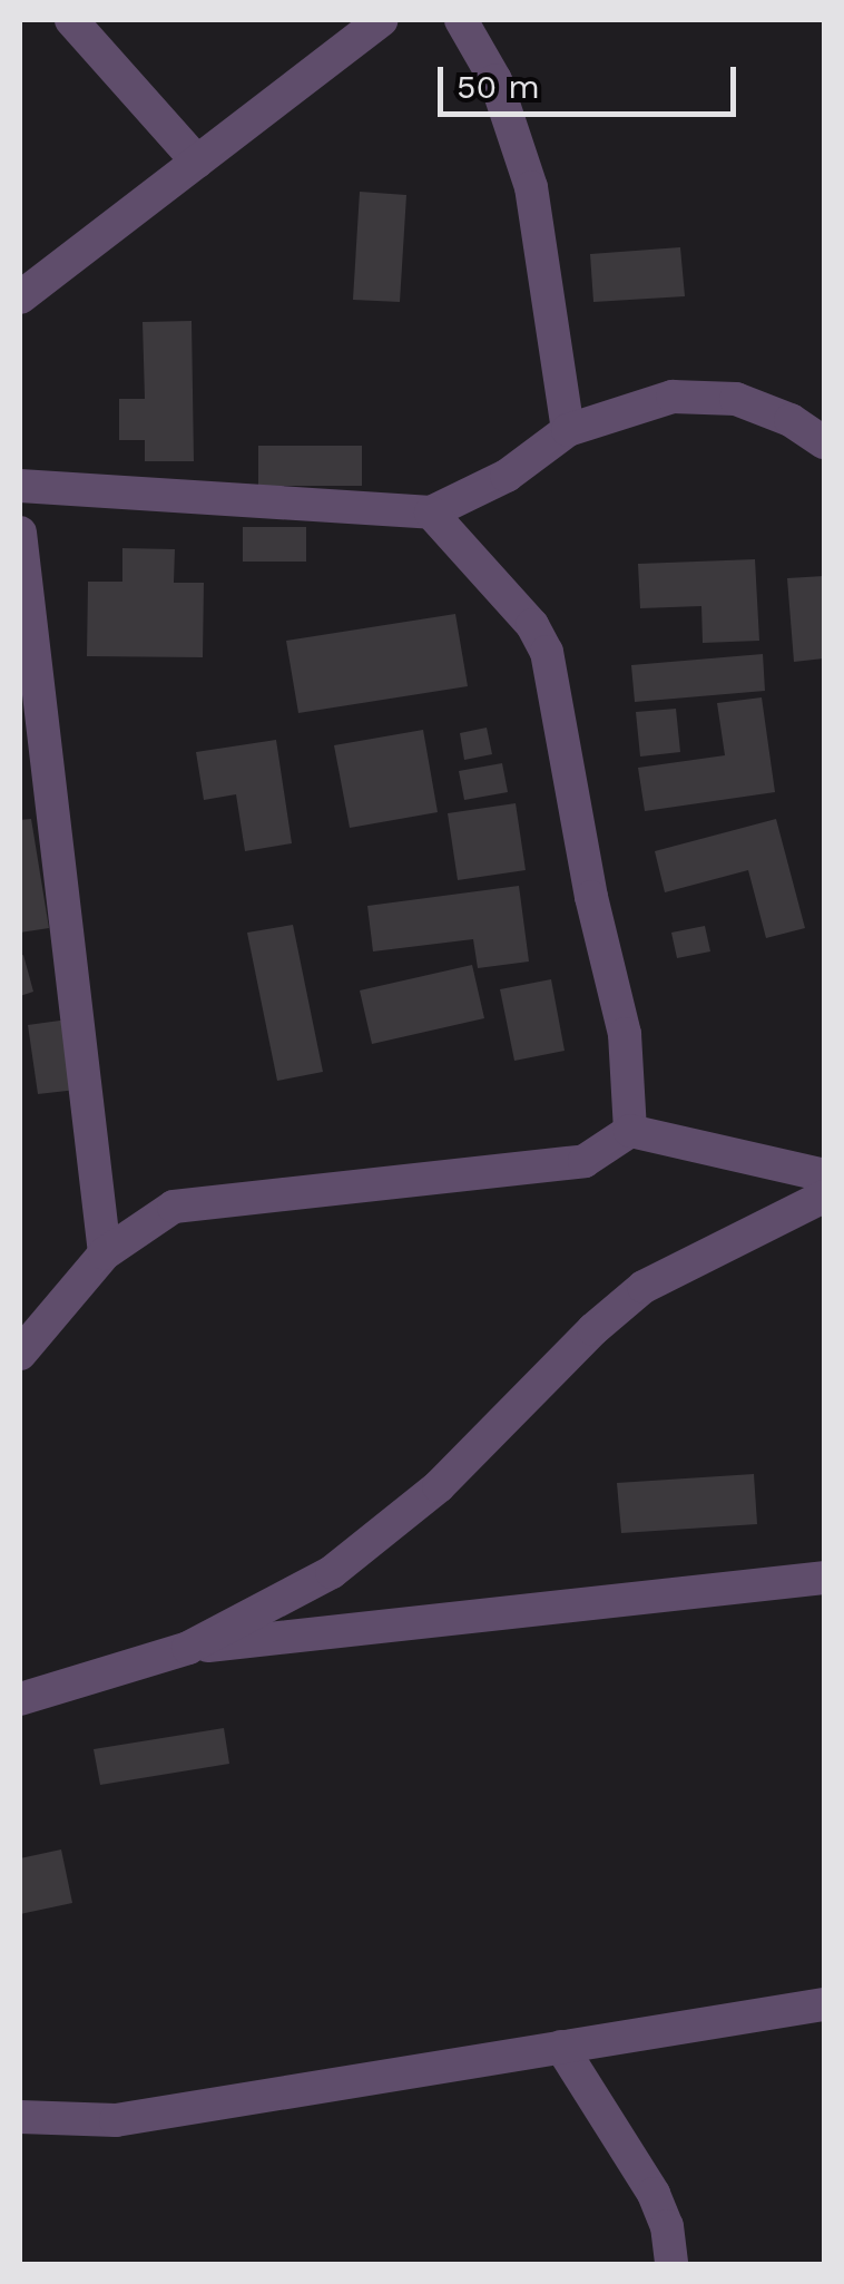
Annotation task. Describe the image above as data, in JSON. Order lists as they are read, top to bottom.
{
  "scale_bar": "50 m"
}
